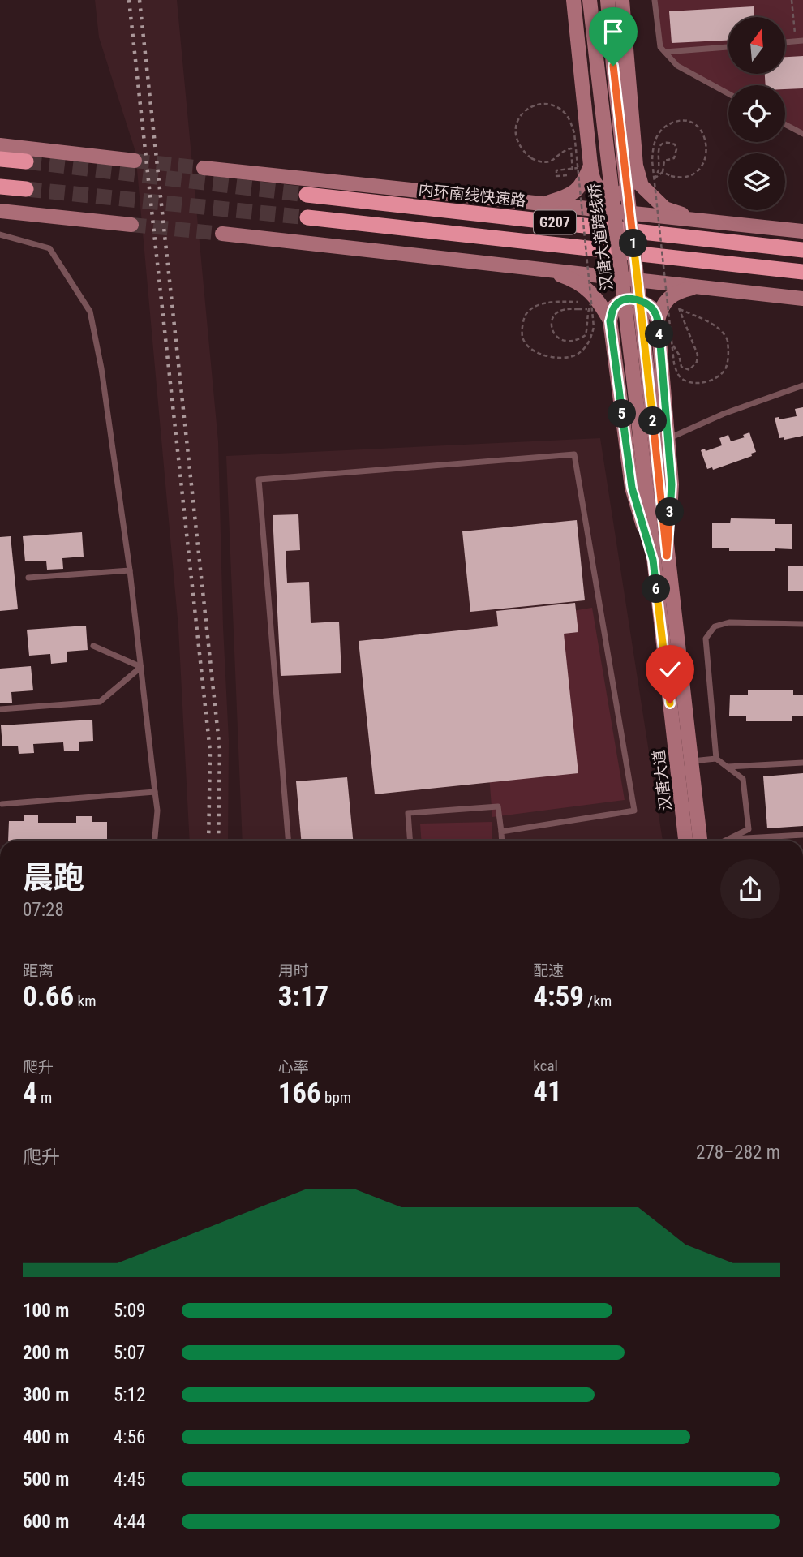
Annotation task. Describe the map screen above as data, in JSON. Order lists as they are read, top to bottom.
{
  "streets": {
    "highway": ["内环南线快速路", "G207"],
    "main road": ["汉唐大道跨线桥", "汉唐大道"]
  },
  "crossings": [
    ["汉唐大道跨线桥", "汉唐大道"]
  ],
  "north": "top",
  "page": {
    "pins": [
      "1",
      "4",
      "5",
      "2",
      "3",
      "6"
    ],
    "heading": ["晨跑", "07:28"],
    "stats": [
      ["距离", "0.66 km"],
      ["用时", "3:17"],
      ["配速", "4:59 /km"],
      ["爬升", "4 m"],
      ["心率", "166 bpm"],
      ["kcal", "41"]
    ],
    "chart": ["爬升", "278–282 m"],
    "list": [
      {
        "name": "100 m",
        "note": "5:09"
      },
      {
        "name": "200 m",
        "note": "5:07"
      },
      {
        "name": "300 m",
        "note": "5:12"
      },
      {
        "name": "400 m",
        "note": "4:56"
      },
      {
        "name": "500 m",
        "note": "4:45"
      },
      {
        "name": "600 m",
        "note": "4:44"
      }
    ]
  }
}
